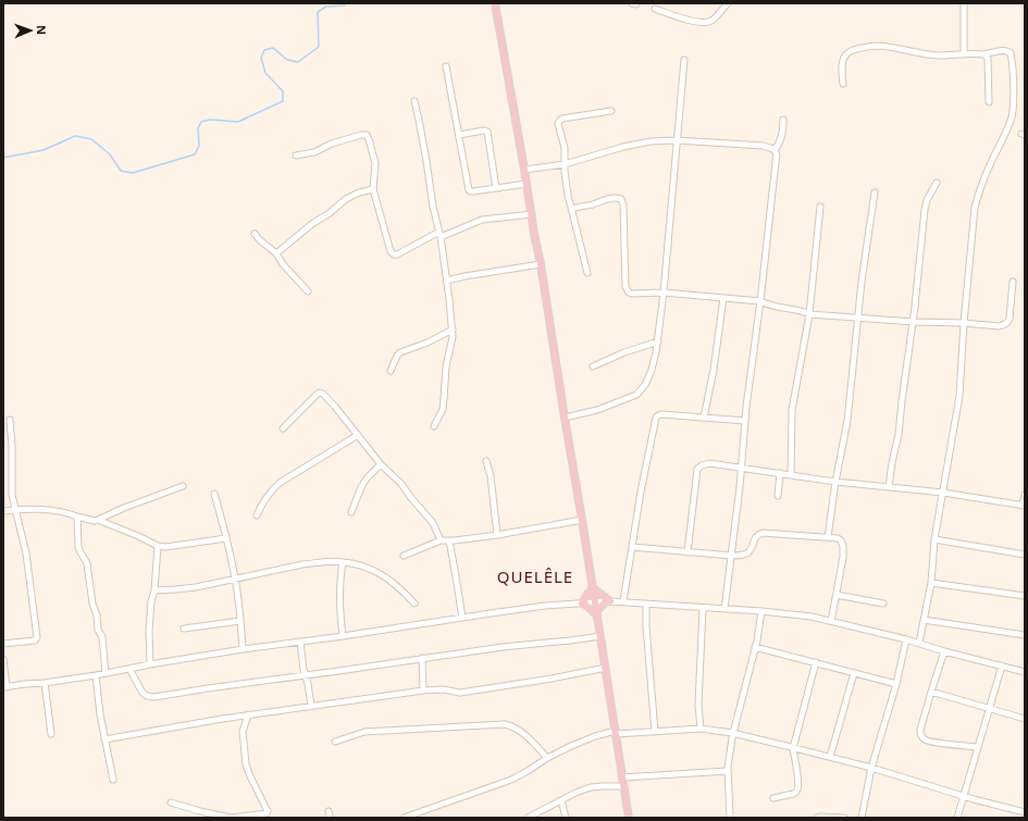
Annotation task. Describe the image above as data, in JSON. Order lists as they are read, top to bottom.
{
  "districts": ["QUELÊLE"],
  "north": "right"
}
